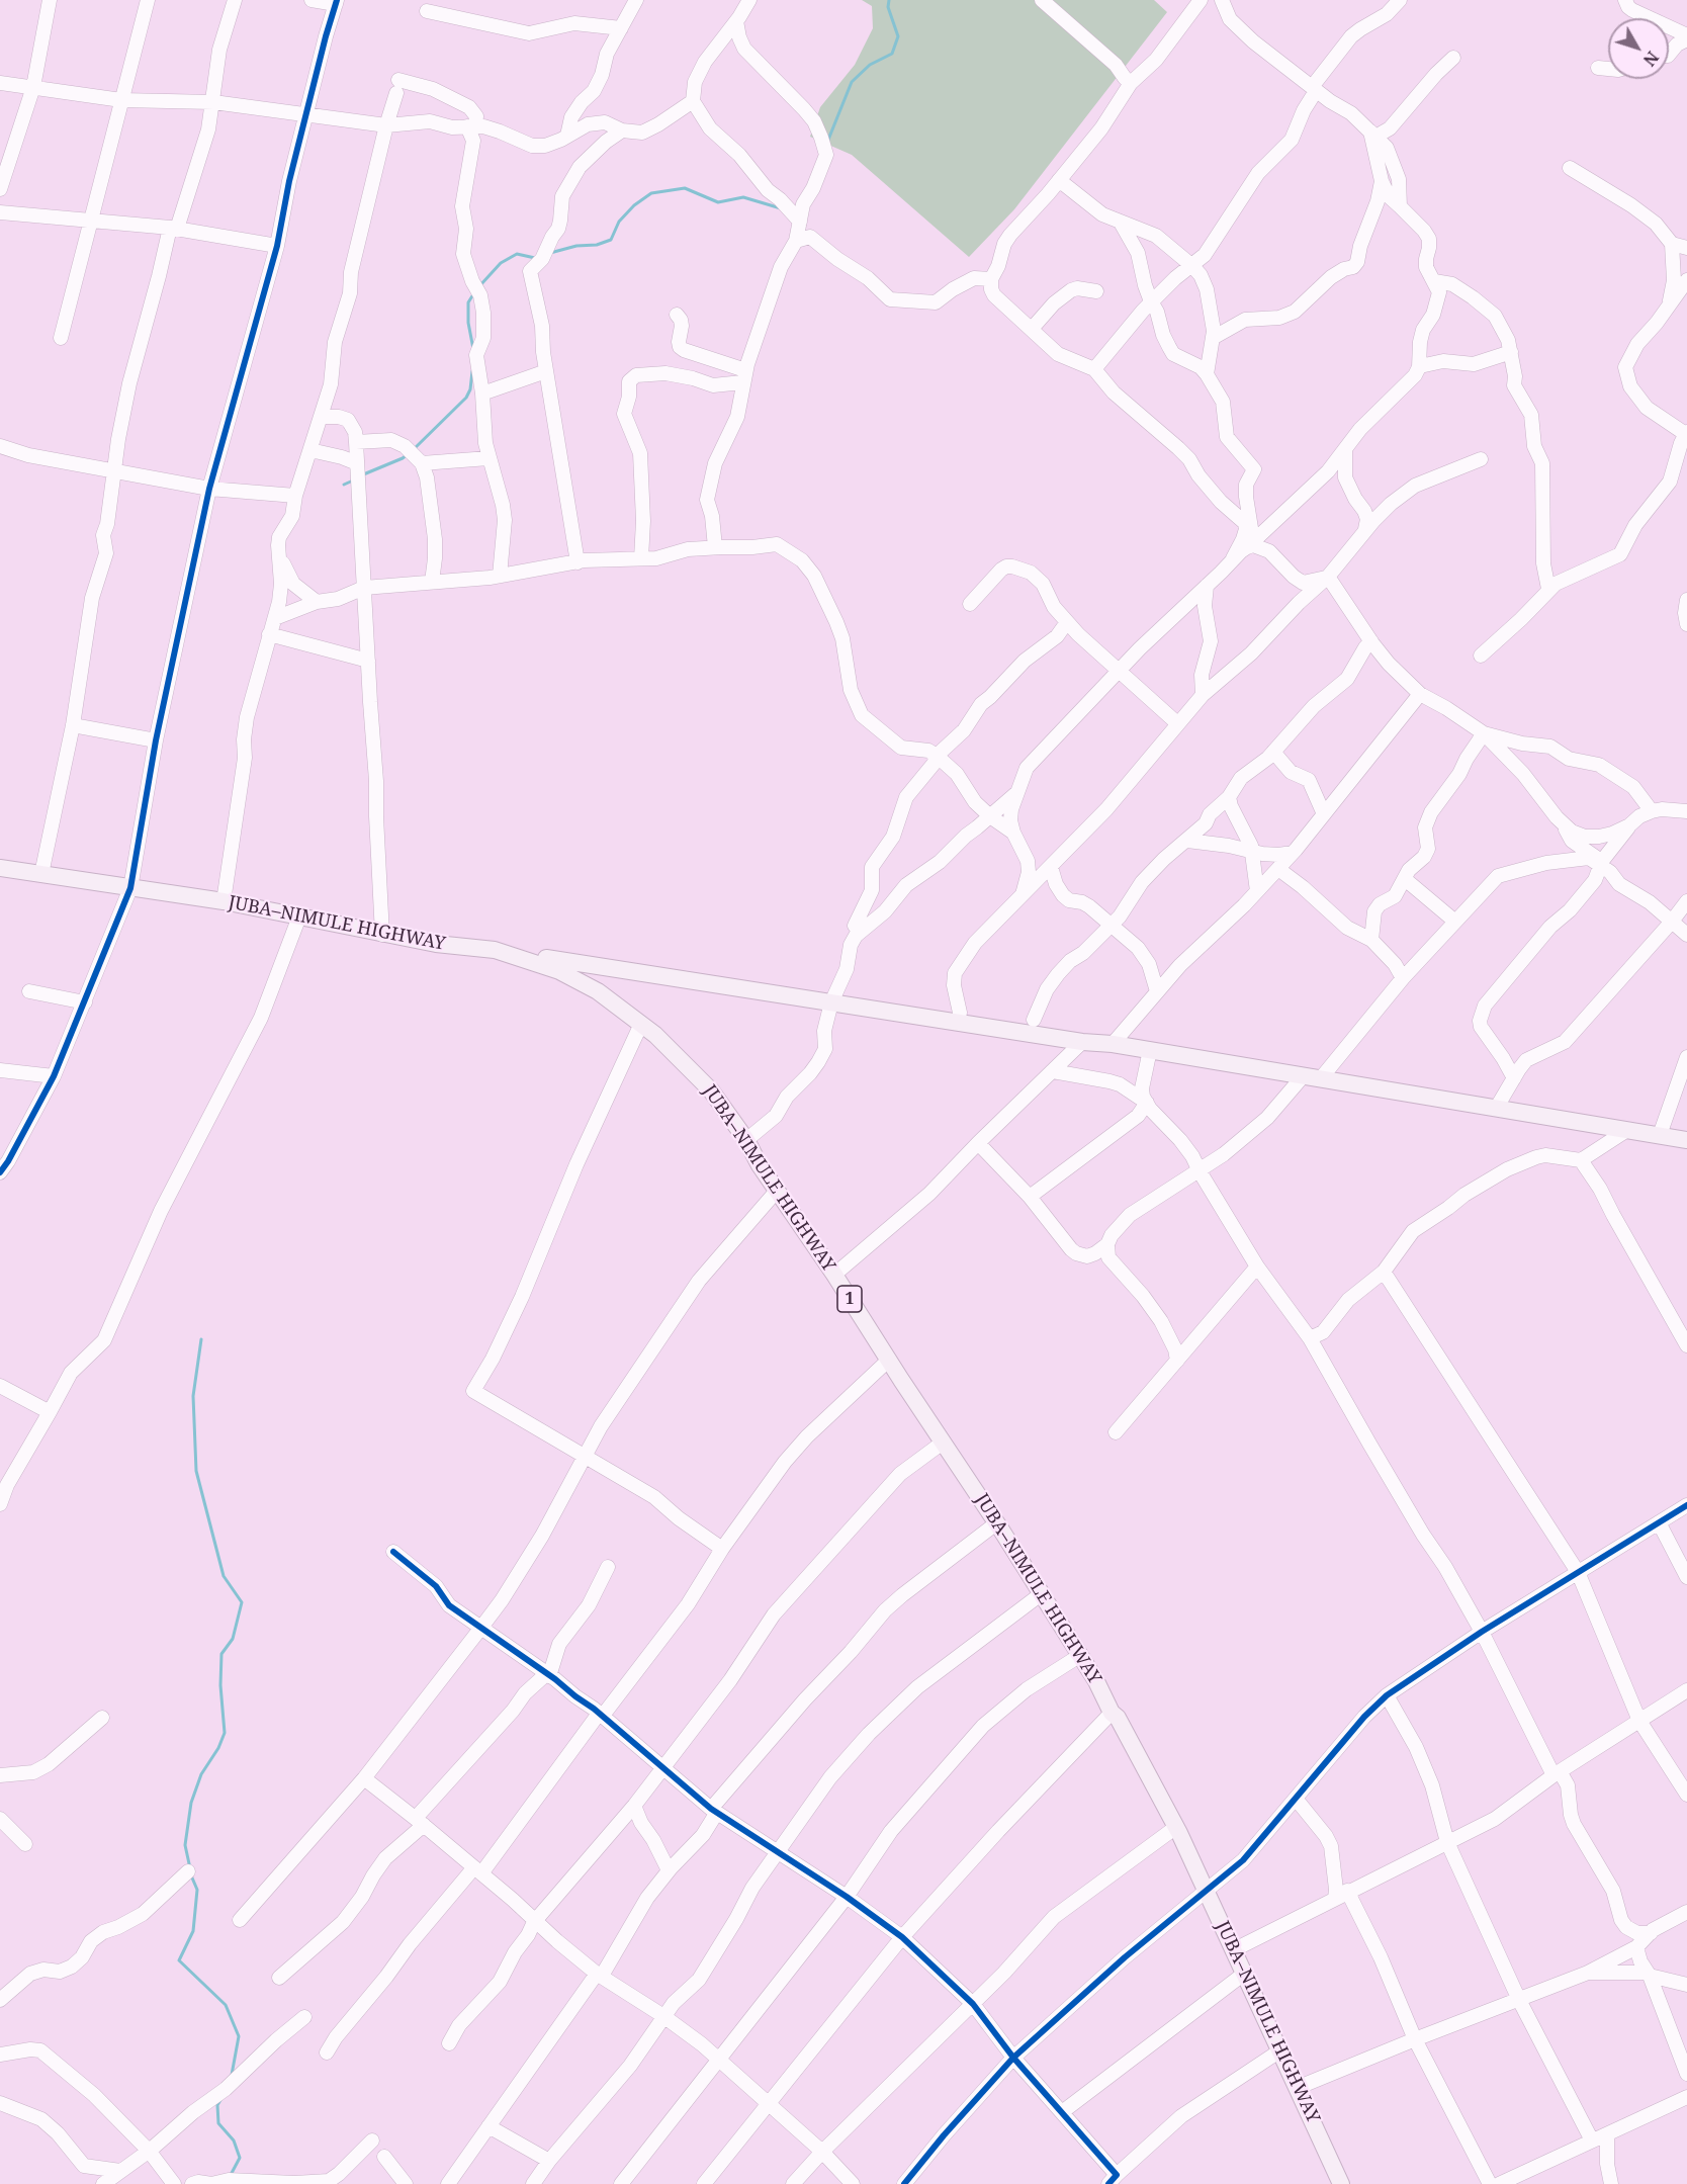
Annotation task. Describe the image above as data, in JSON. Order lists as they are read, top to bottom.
{
  "streets": {
    "main road": ["JUBA–NIMULE HIGHWAY", "1"]
  },
  "north": "bottom right"
}
